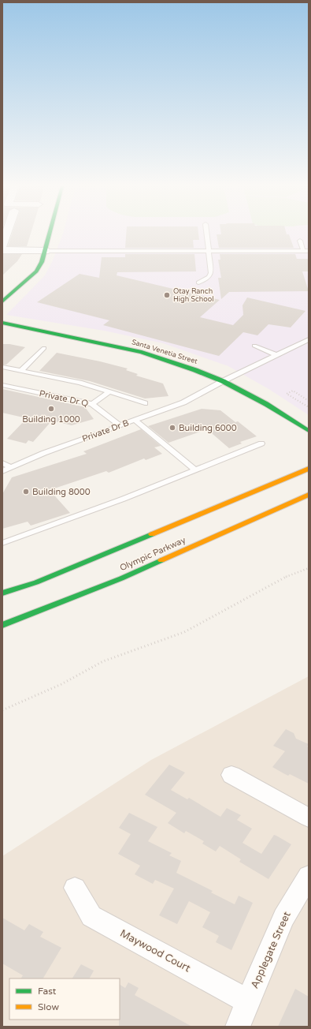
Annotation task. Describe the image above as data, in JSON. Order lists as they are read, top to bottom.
{
  "streets": {
    "street": [
      "Santa Venetia Street",
      "Olympic Parkway",
      "Applegate Street",
      "Maywood Court"
    ],
    "lane": ["Private Dr Q", "Private Dr B"]
  },
  "crossings": [
    ["Santa Venetia Street", "Private Dr B"],
    ["Private Dr Q", "Private Dr B"],
    ["Applegate Street", "Maywood Court"]
  ],
  "places": [
    "Otay Ranch High School",
    "Building 1000",
    "Building 6000",
    "Building 8000"
  ],
  "legend": ["Fast", "Slow"]
}
